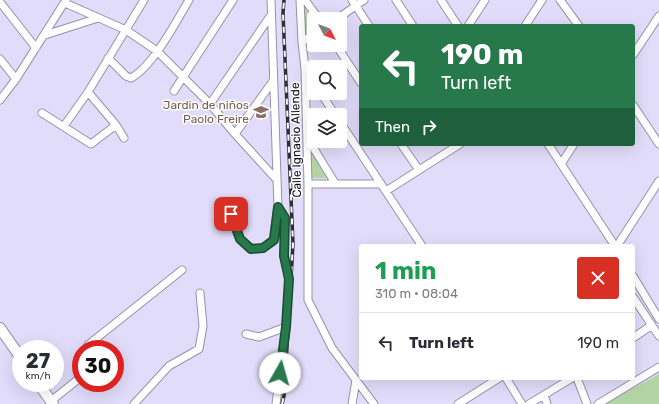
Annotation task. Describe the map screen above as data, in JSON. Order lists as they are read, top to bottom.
{
  "streets": {
    "street": ["Calle Ignacio Allende"]
  },
  "places": {
    "school or university": ["Jardin de niños Paolo Freire"]
  },
  "north": "bottom right",
  "page": {
    "turn": ["190 m", "Turn left"],
    "then": "Then",
    "heading": ["1 min", "310 m · 08:04"],
    "list": [
      {
        "name": "Turn left",
        "value": "190 m"
      }
    ],
    "speed": "27 km/h",
    "limit": "30"
  }
}
